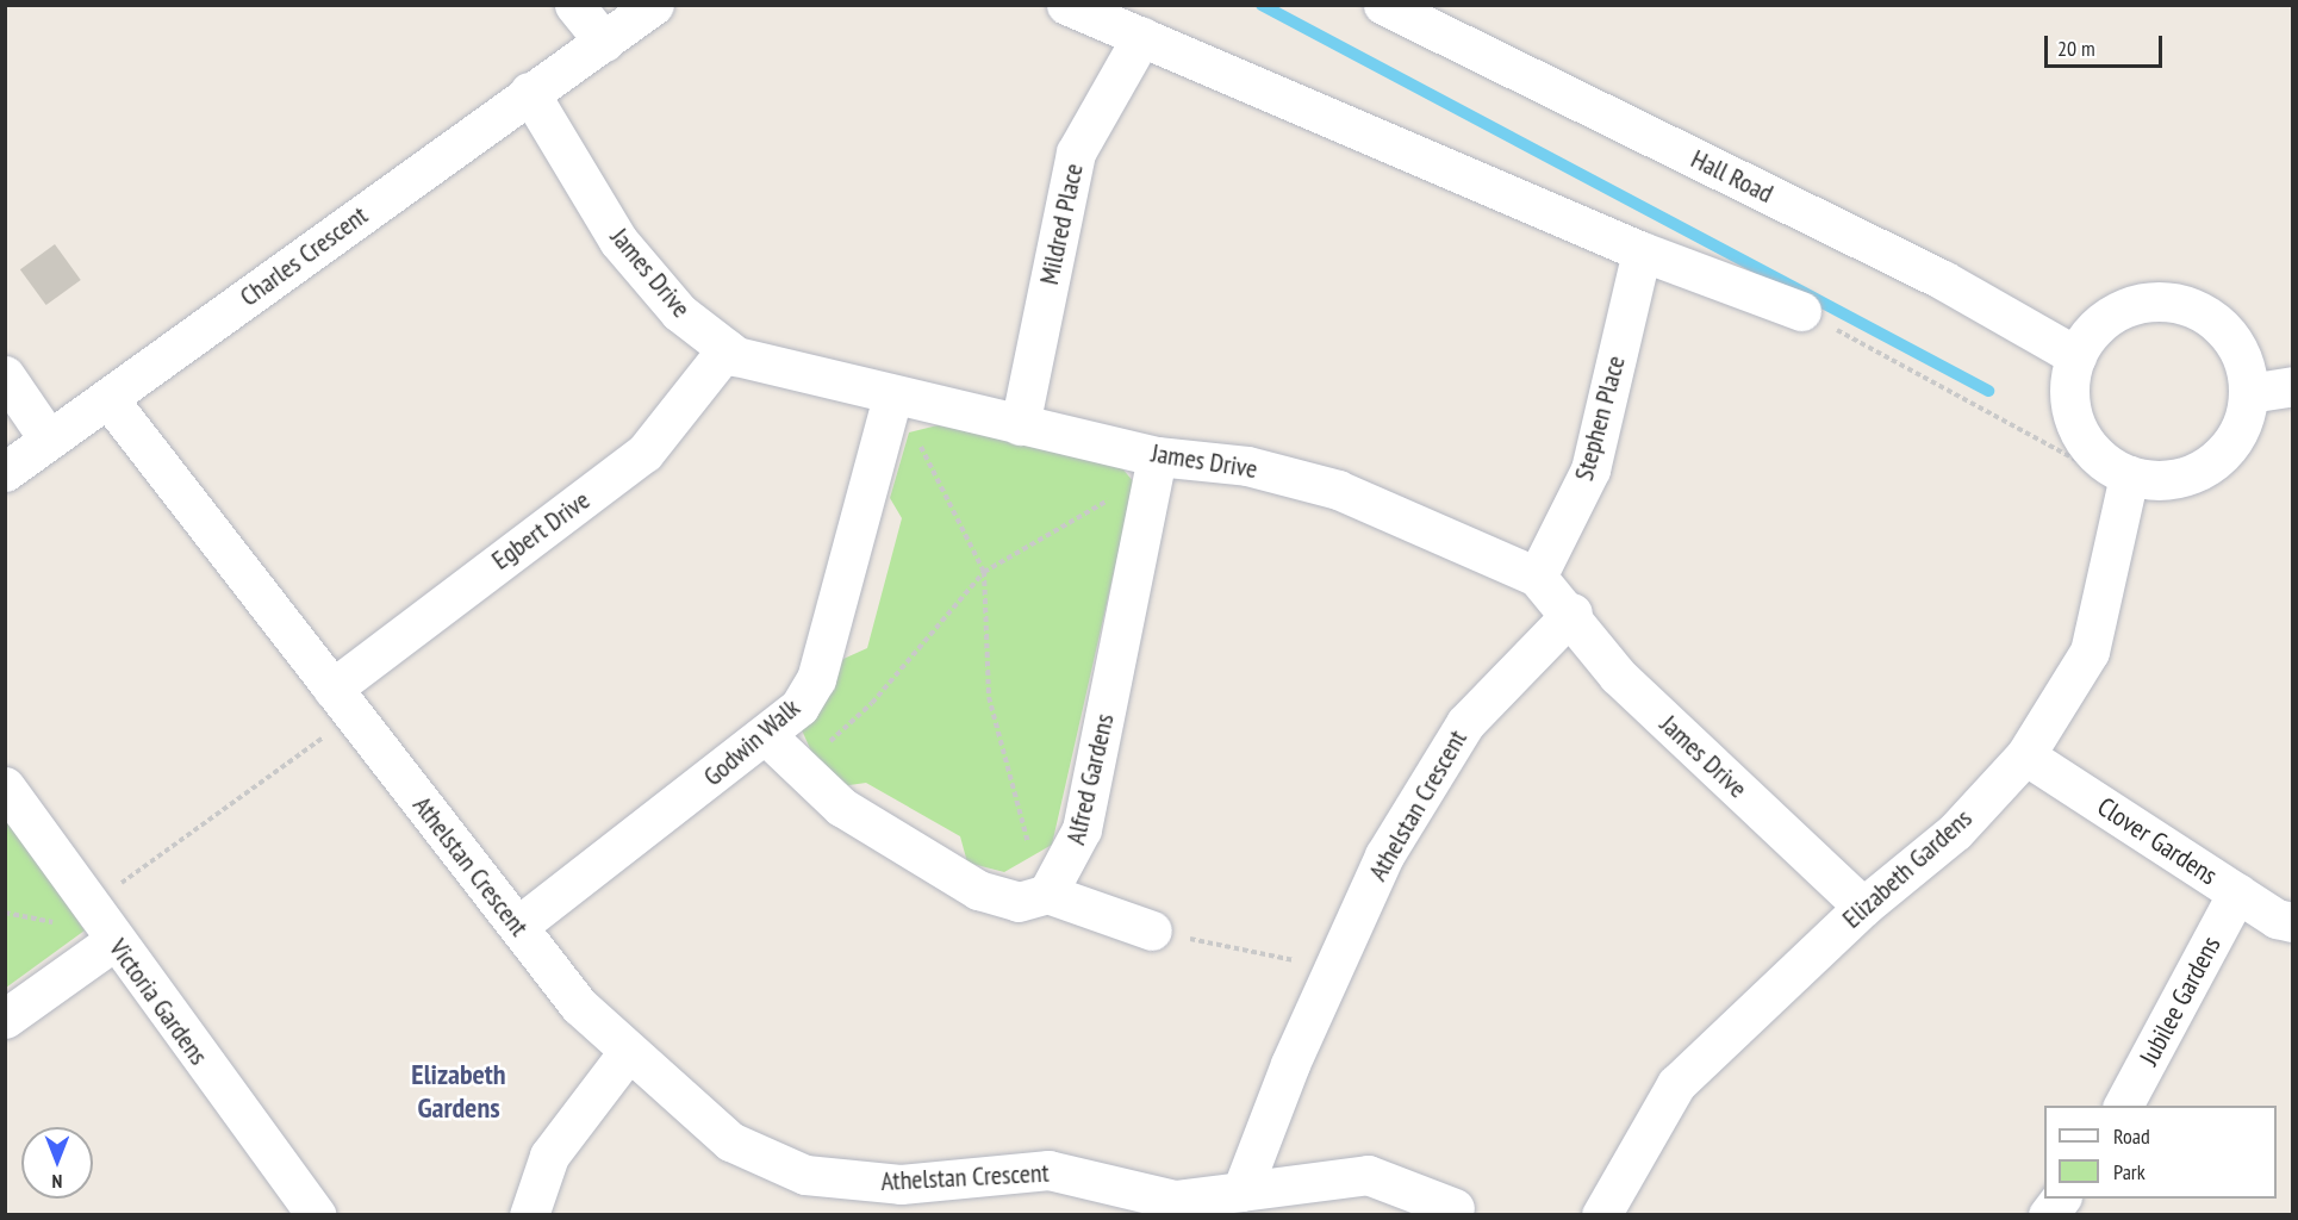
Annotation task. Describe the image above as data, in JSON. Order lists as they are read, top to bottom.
{
  "streets": {
    "street": [
      "Hall Road",
      "Mildred Place",
      "Charles Crescent",
      "James Drive",
      "Stephen Place",
      "Egbert Drive",
      "Godwin Walk",
      "Alfred Gardens",
      "Athelstan Crescent",
      "Clover Gardens",
      "Elizabeth Gardens",
      "Jubilee Gardens",
      "Victoria Gardens"
    ]
  },
  "crossings": [
    ["Hall Road", "Elizabeth Gardens"],
    ["Mildred Place", "James Drive"],
    ["Charles Crescent", "James Drive"],
    ["Charles Crescent", "Athelstan Crescent"],
    ["James Drive", "Stephen Place"],
    ["James Drive", "Egbert Drive"],
    ["James Drive", "Godwin Walk"],
    ["James Drive", "Alfred Gardens"],
    ["James Drive", "Athelstan Crescent"],
    ["James Drive", "Elizabeth Gardens"],
    ["Egbert Drive", "Athelstan Crescent"],
    ["Godwin Walk", "Athelstan Crescent"],
    ["Clover Gardens", "Elizabeth Gardens"],
    ["Clover Gardens", "Jubilee Gardens"]
  ],
  "districts": ["Elizabeth Gardens"],
  "legend": ["Road", "Park"],
  "scale_bar": "20 m",
  "north": "bottom"
}
